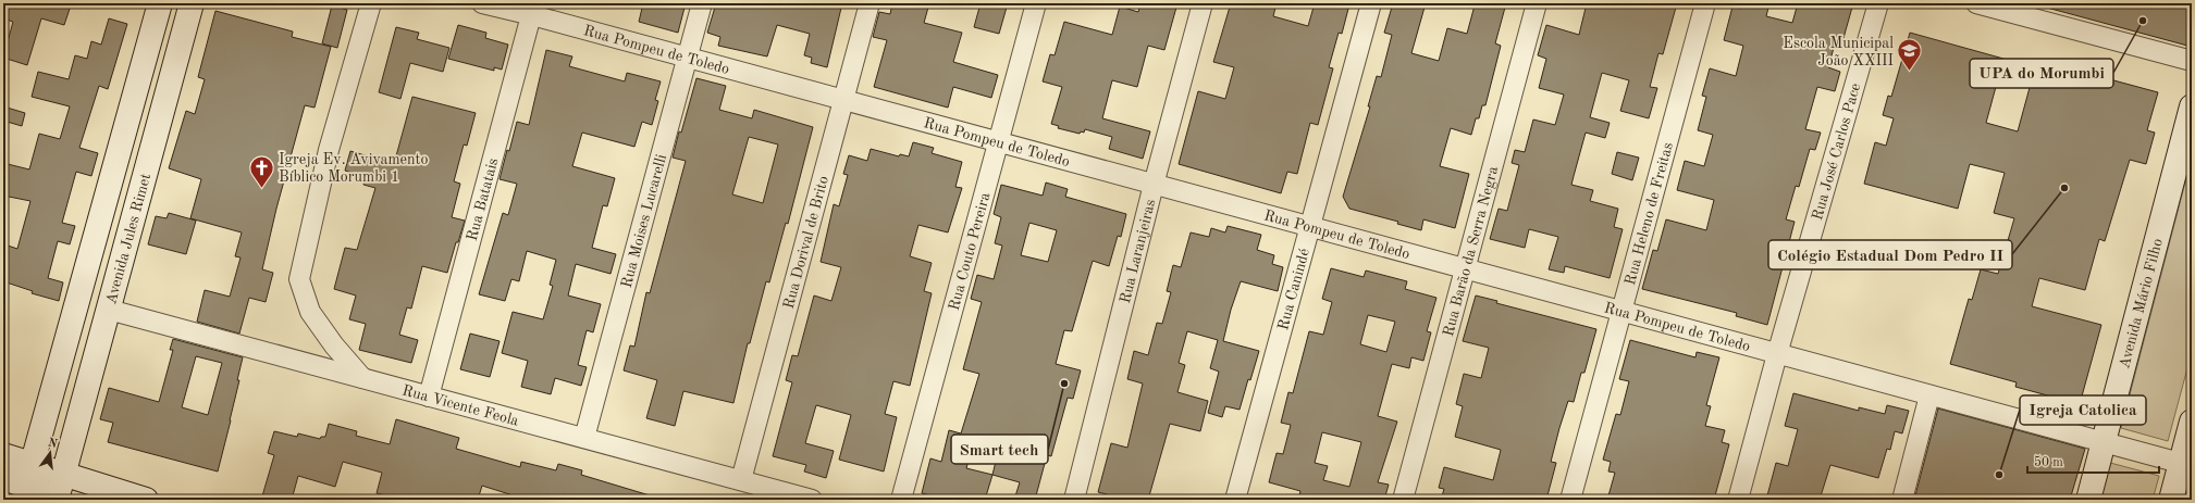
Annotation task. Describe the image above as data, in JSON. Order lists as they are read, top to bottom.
{
  "streets": {
    "main road": ["Avenida Jules Rimet", "Avenida Mário Filho"],
    "street": [
      "Rua Pompeu de Toledo",
      "Rua José Carlos Pace",
      "Rua Batatais",
      "Rua Heleno de Freitas",
      "Rua Moises Lucarelli",
      "Rua Dorival de Brito",
      "Rua Couto Pereira",
      "Rua Laranjeiras",
      "Rua Barão da Serra Negra",
      "Rua Canindé",
      "Rua Vicente Feola"
    ]
  },
  "crossings": [
    ["Rua Pompeu de Toledo", "Rua José Carlos Pace"],
    ["Rua Pompeu de Toledo", "Rua Batatais"],
    ["Rua Pompeu de Toledo", "Rua Heleno de Freitas"],
    ["Rua Pompeu de Toledo", "Rua Moises Lucarelli"],
    ["Rua Pompeu de Toledo", "Rua Dorival de Brito"],
    ["Rua Pompeu de Toledo", "Rua Couto Pereira"],
    ["Rua Pompeu de Toledo", "Rua Laranjeiras"],
    ["Rua Pompeu de Toledo", "Rua Barão da Serra Negra"],
    ["Rua Pompeu de Toledo", "Rua Canindé"],
    ["Rua Pompeu de Toledo", "Avenida Mário Filho"],
    ["Rua Batatais", "Rua Vicente Feola"],
    ["Rua Moises Lucarelli", "Rua Vicente Feola"],
    ["Avenida Jules Rimet", "Rua Vicente Feola"],
    ["Rua Dorival de Brito", "Rua Vicente Feola"]
  ],
  "places": {
    "other": [
      "UPA do Morumbi",
      "Colégio Estadual Dom Pedro II",
      "Smart tech",
      "Igreja Catolica"
    ],
    "school or university": ["Escola Municipal João XXIII"],
    "church": ["Igreja Ev. Avivamento Bíblico Morumbi 1"]
  },
  "scale_bar": "50 m",
  "north": "top"
}
